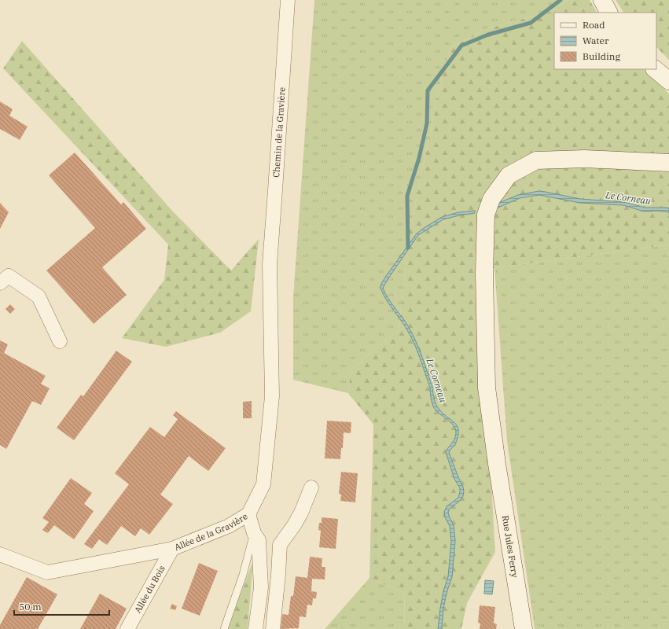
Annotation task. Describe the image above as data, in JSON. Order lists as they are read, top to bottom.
{
  "streets": {
    "street": [
      "Chemin de la Gravière",
      "Allée de la Gravière",
      "Rue Jules Ferry",
      "Allée du Bois"
    ]
  },
  "crossings": [
    ["Chemin de la Gravière", "Allée de la Gravière"],
    ["Allée de la Gravière", "Allée du Bois"]
  ],
  "water": ["Le Corneau"],
  "legend": ["Road", "Water", "Building"],
  "scale_bar": "50 m"
}
